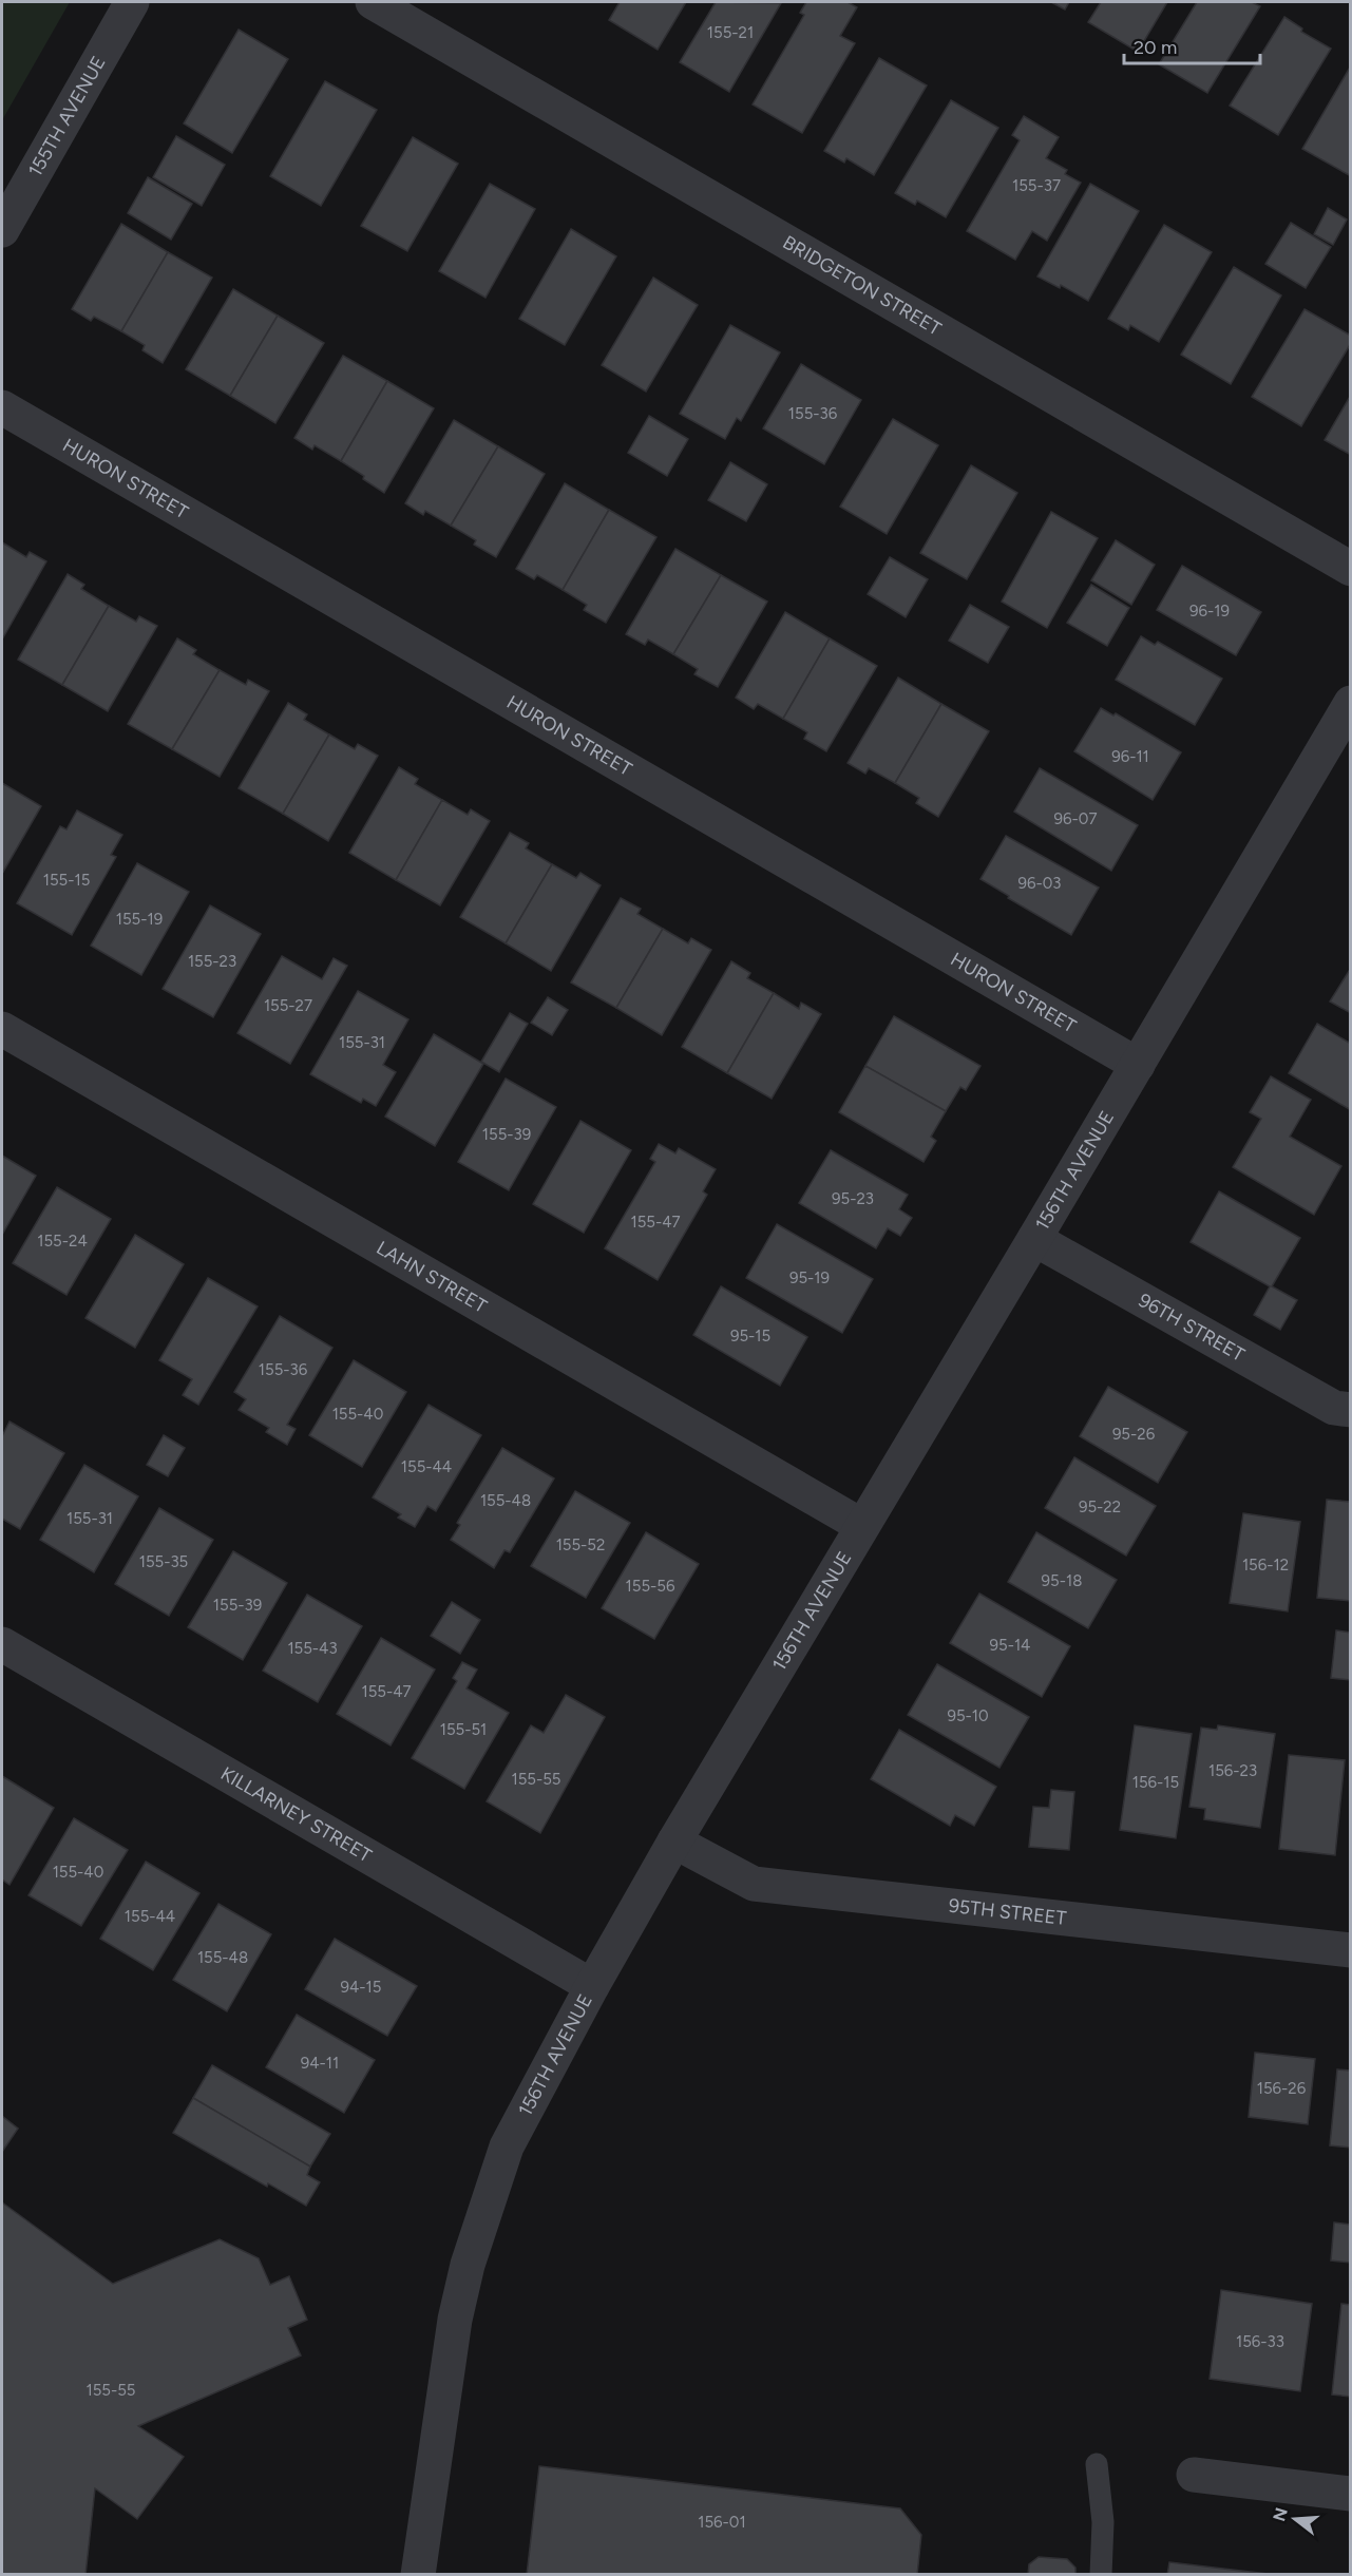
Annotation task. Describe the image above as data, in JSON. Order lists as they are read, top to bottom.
{
  "streets": {
    "street": [
      "155TH AVENUE",
      "BRIDGETON STREET",
      "HURON STREET",
      "156TH AVENUE",
      "LAHN STREET",
      "96TH STREET",
      "KILLARNEY STREET",
      "95TH STREET"
    ]
  },
  "crossings": [
    ["HURON STREET", "156TH AVENUE"],
    ["156TH AVENUE", "LAHN STREET"],
    ["156TH AVENUE", "96TH STREET"],
    ["156TH AVENUE", "KILLARNEY STREET"],
    ["156TH AVENUE", "95TH STREET"]
  ],
  "house_numbers": [
    "155-21",
    "155-37",
    "155-36",
    "96-19",
    "96-11",
    "96-07",
    "155-15",
    "96-03",
    "155-19",
    "155-23",
    "155-27",
    "155-31",
    "155-39",
    "95-23",
    "155-47",
    "155-24",
    "95-19",
    "95-15",
    "155-36",
    "155-40",
    "95-26",
    "155-44",
    "155-48",
    "95-22",
    "155-31",
    "155-52",
    "155-35",
    "156-12",
    "95-18",
    "155-56",
    "155-39",
    "95-14",
    "155-43",
    "155-47",
    "95-10",
    "155-51",
    "156-23",
    "155-55",
    "156-15",
    "155-40",
    "155-44",
    "155-48",
    "94-15",
    "94-11",
    "156-26",
    "156-33",
    "155-55",
    "156-01"
  ],
  "scale_bar": "20 m",
  "north": "left"
}
